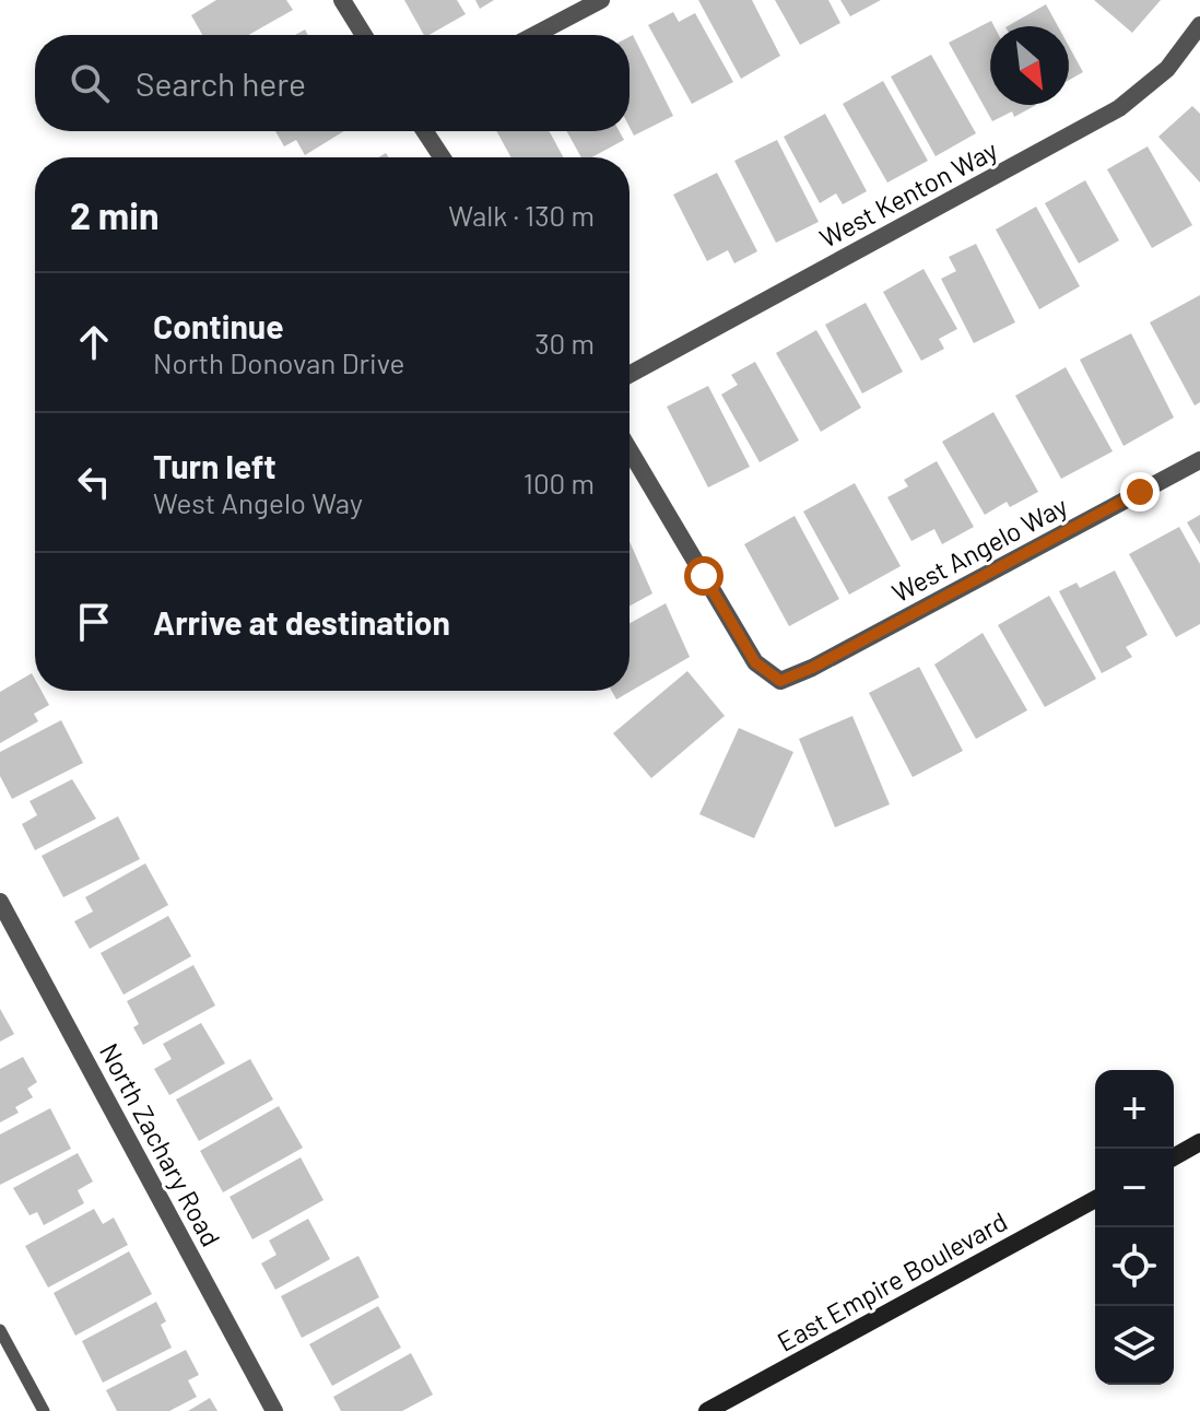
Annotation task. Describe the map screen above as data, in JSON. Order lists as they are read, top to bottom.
{
  "streets": {
    "street": [
      "West Kenton Way",
      "West Angelo Way",
      "North Zachary Road",
      "East Empire Boulevard"
    ]
  },
  "north": "bottom right",
  "page": {
    "search": "Search here",
    "heading": ["2 min", "Walk · 130 m"],
    "list": [
      ["Continue", "North Donovan Drive", "30 m"],
      ["Turn left", "West Angelo Way", "100 m"],
      "Arrive at destination"
    ],
    "map_buttons": ["+", "−"]
  }
}
